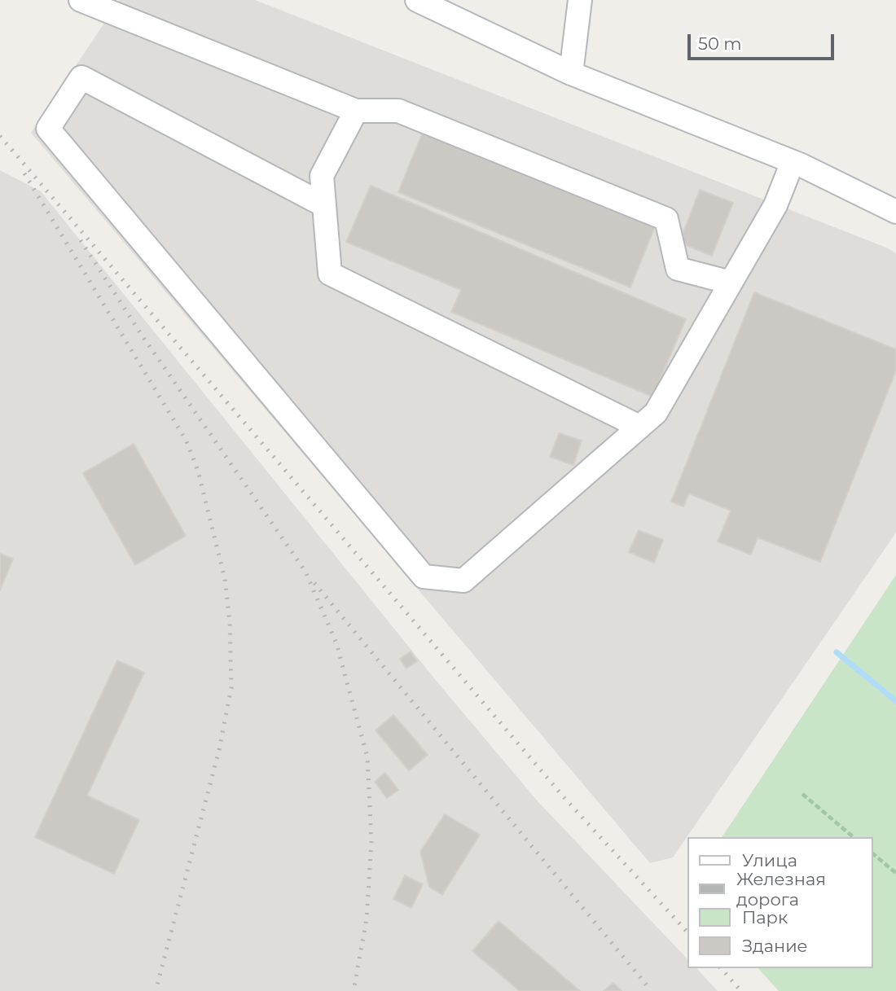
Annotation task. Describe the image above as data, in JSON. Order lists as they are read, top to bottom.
{
  "legend": [
    "Улица",
    "Железная дорога",
    "Парк",
    "Здание"
  ],
  "scale_bar": "50 m"
}
